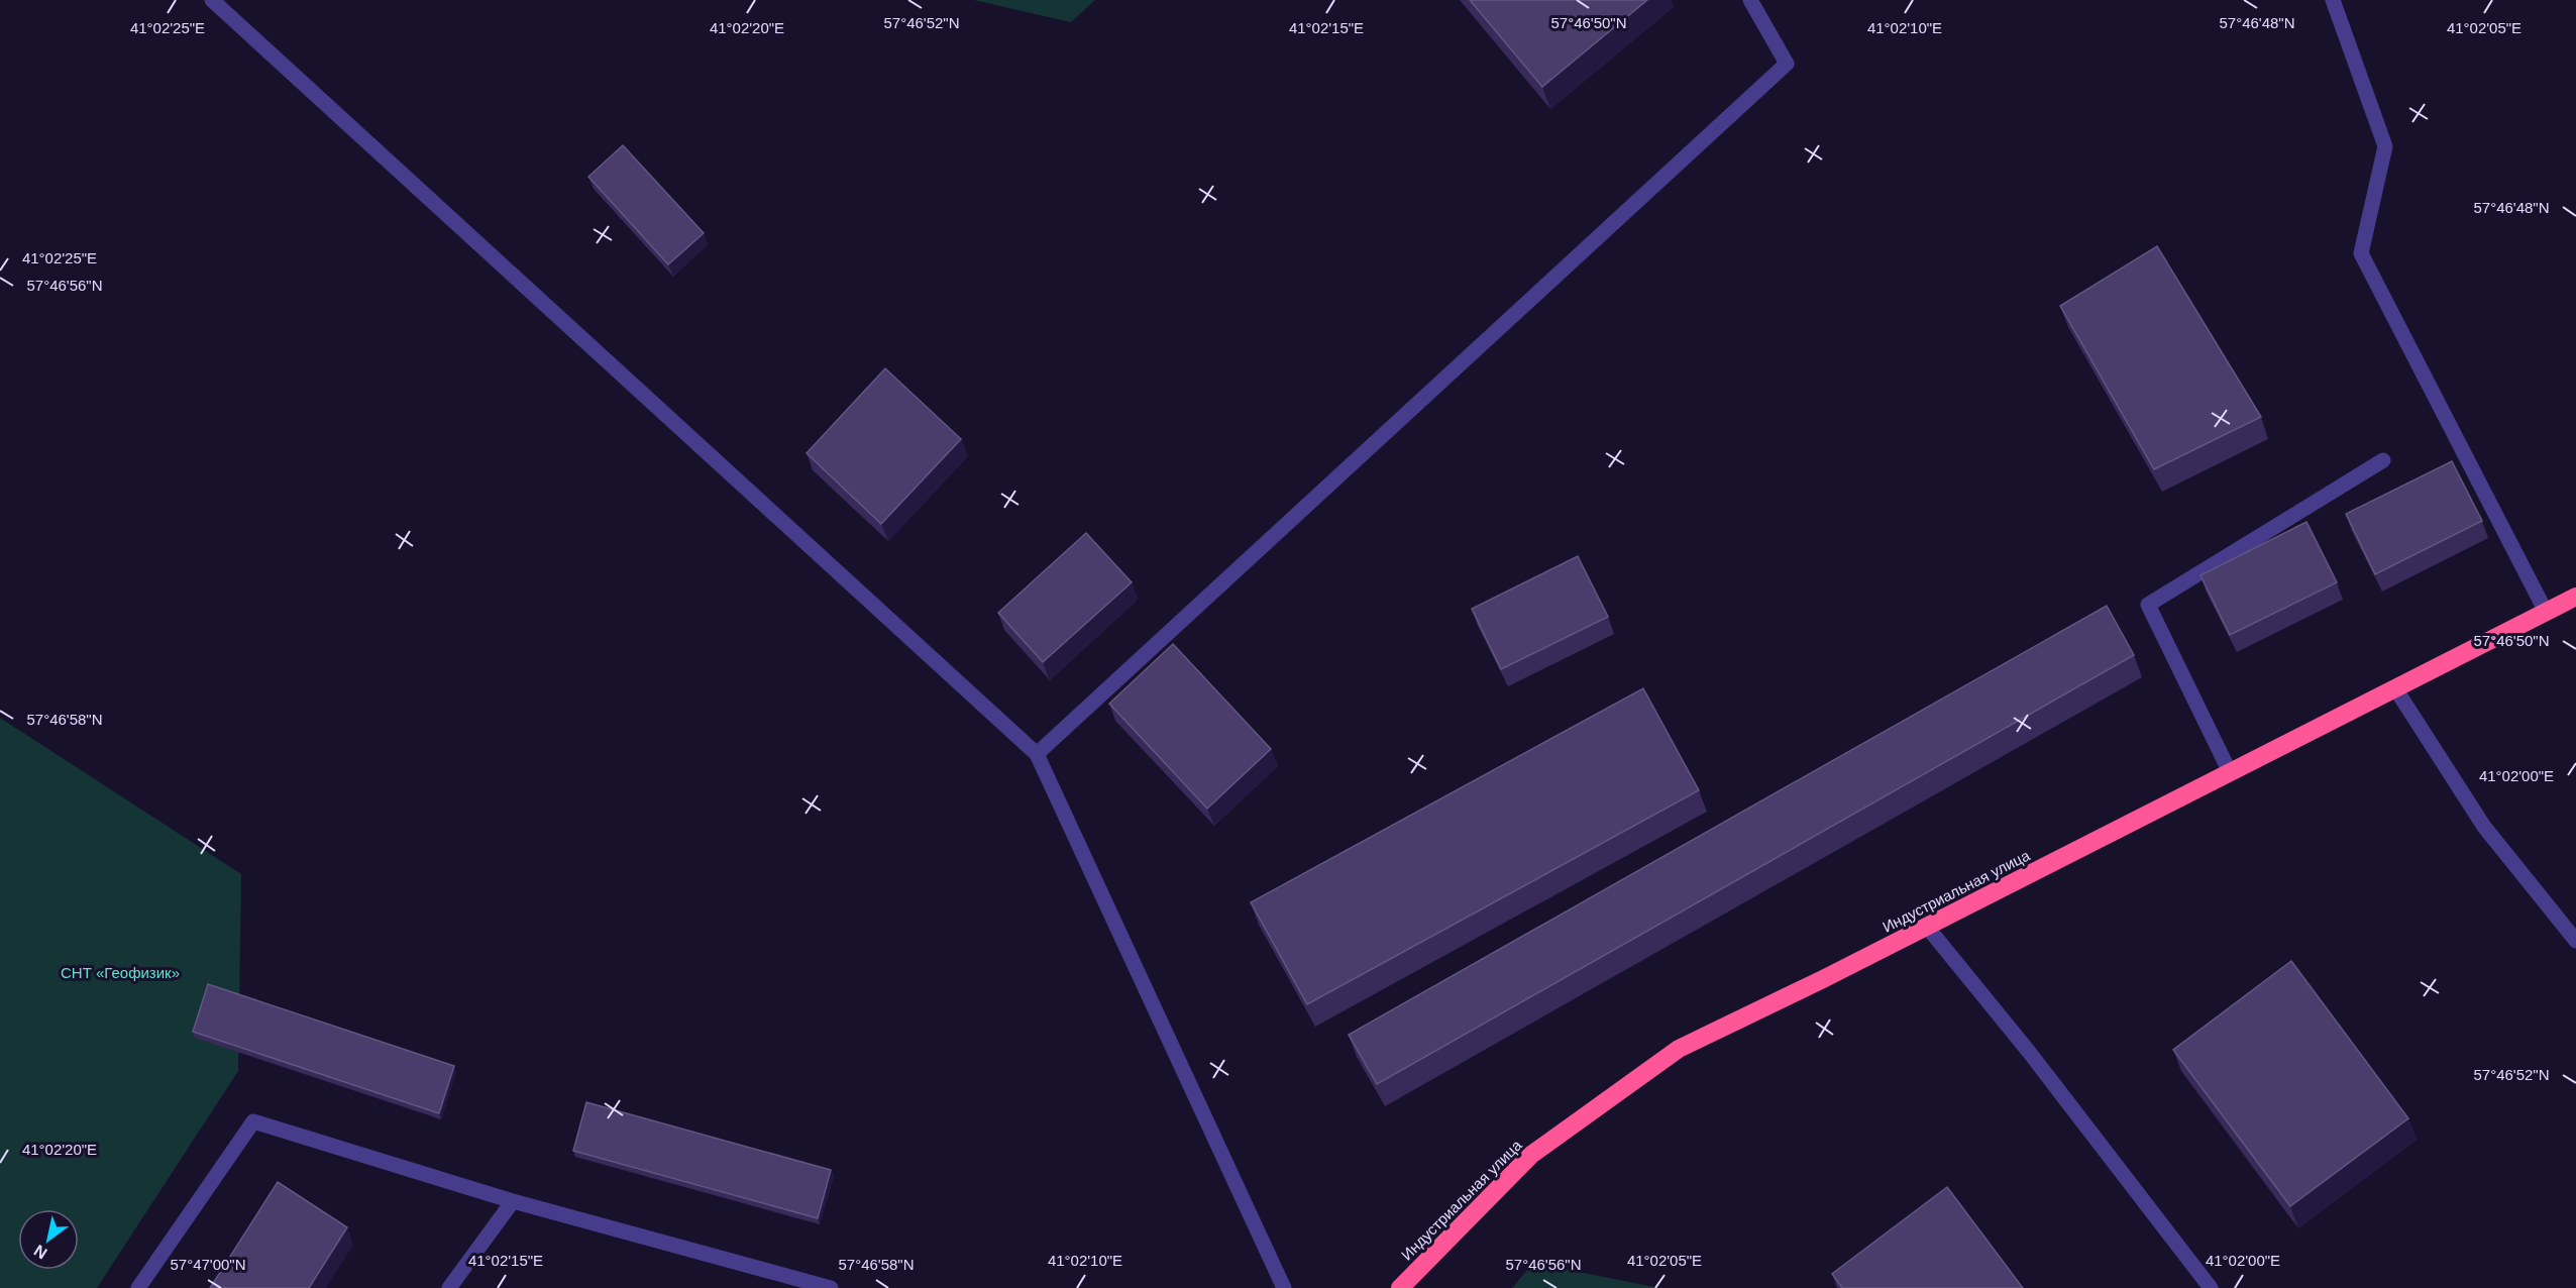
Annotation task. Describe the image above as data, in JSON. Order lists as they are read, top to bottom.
{
  "streets": {
    "highway": ["Индустриальная улица"]
  },
  "parks": ["СНТ «Геофизик»"],
  "north": "bottom left",
  "coordinates": [
    "57°46'52\"N",
    "57°46'50\"N",
    "57°46'48\"N",
    "41°02'05\"E",
    "41°02'25\"E",
    "41°02'20\"E",
    "41°02'15\"E",
    "41°02'10\"E",
    "57°46'56\"N",
    "57°46'58\"N",
    "41°02'00\"E",
    "57°47'00\"N"
  ]
}
